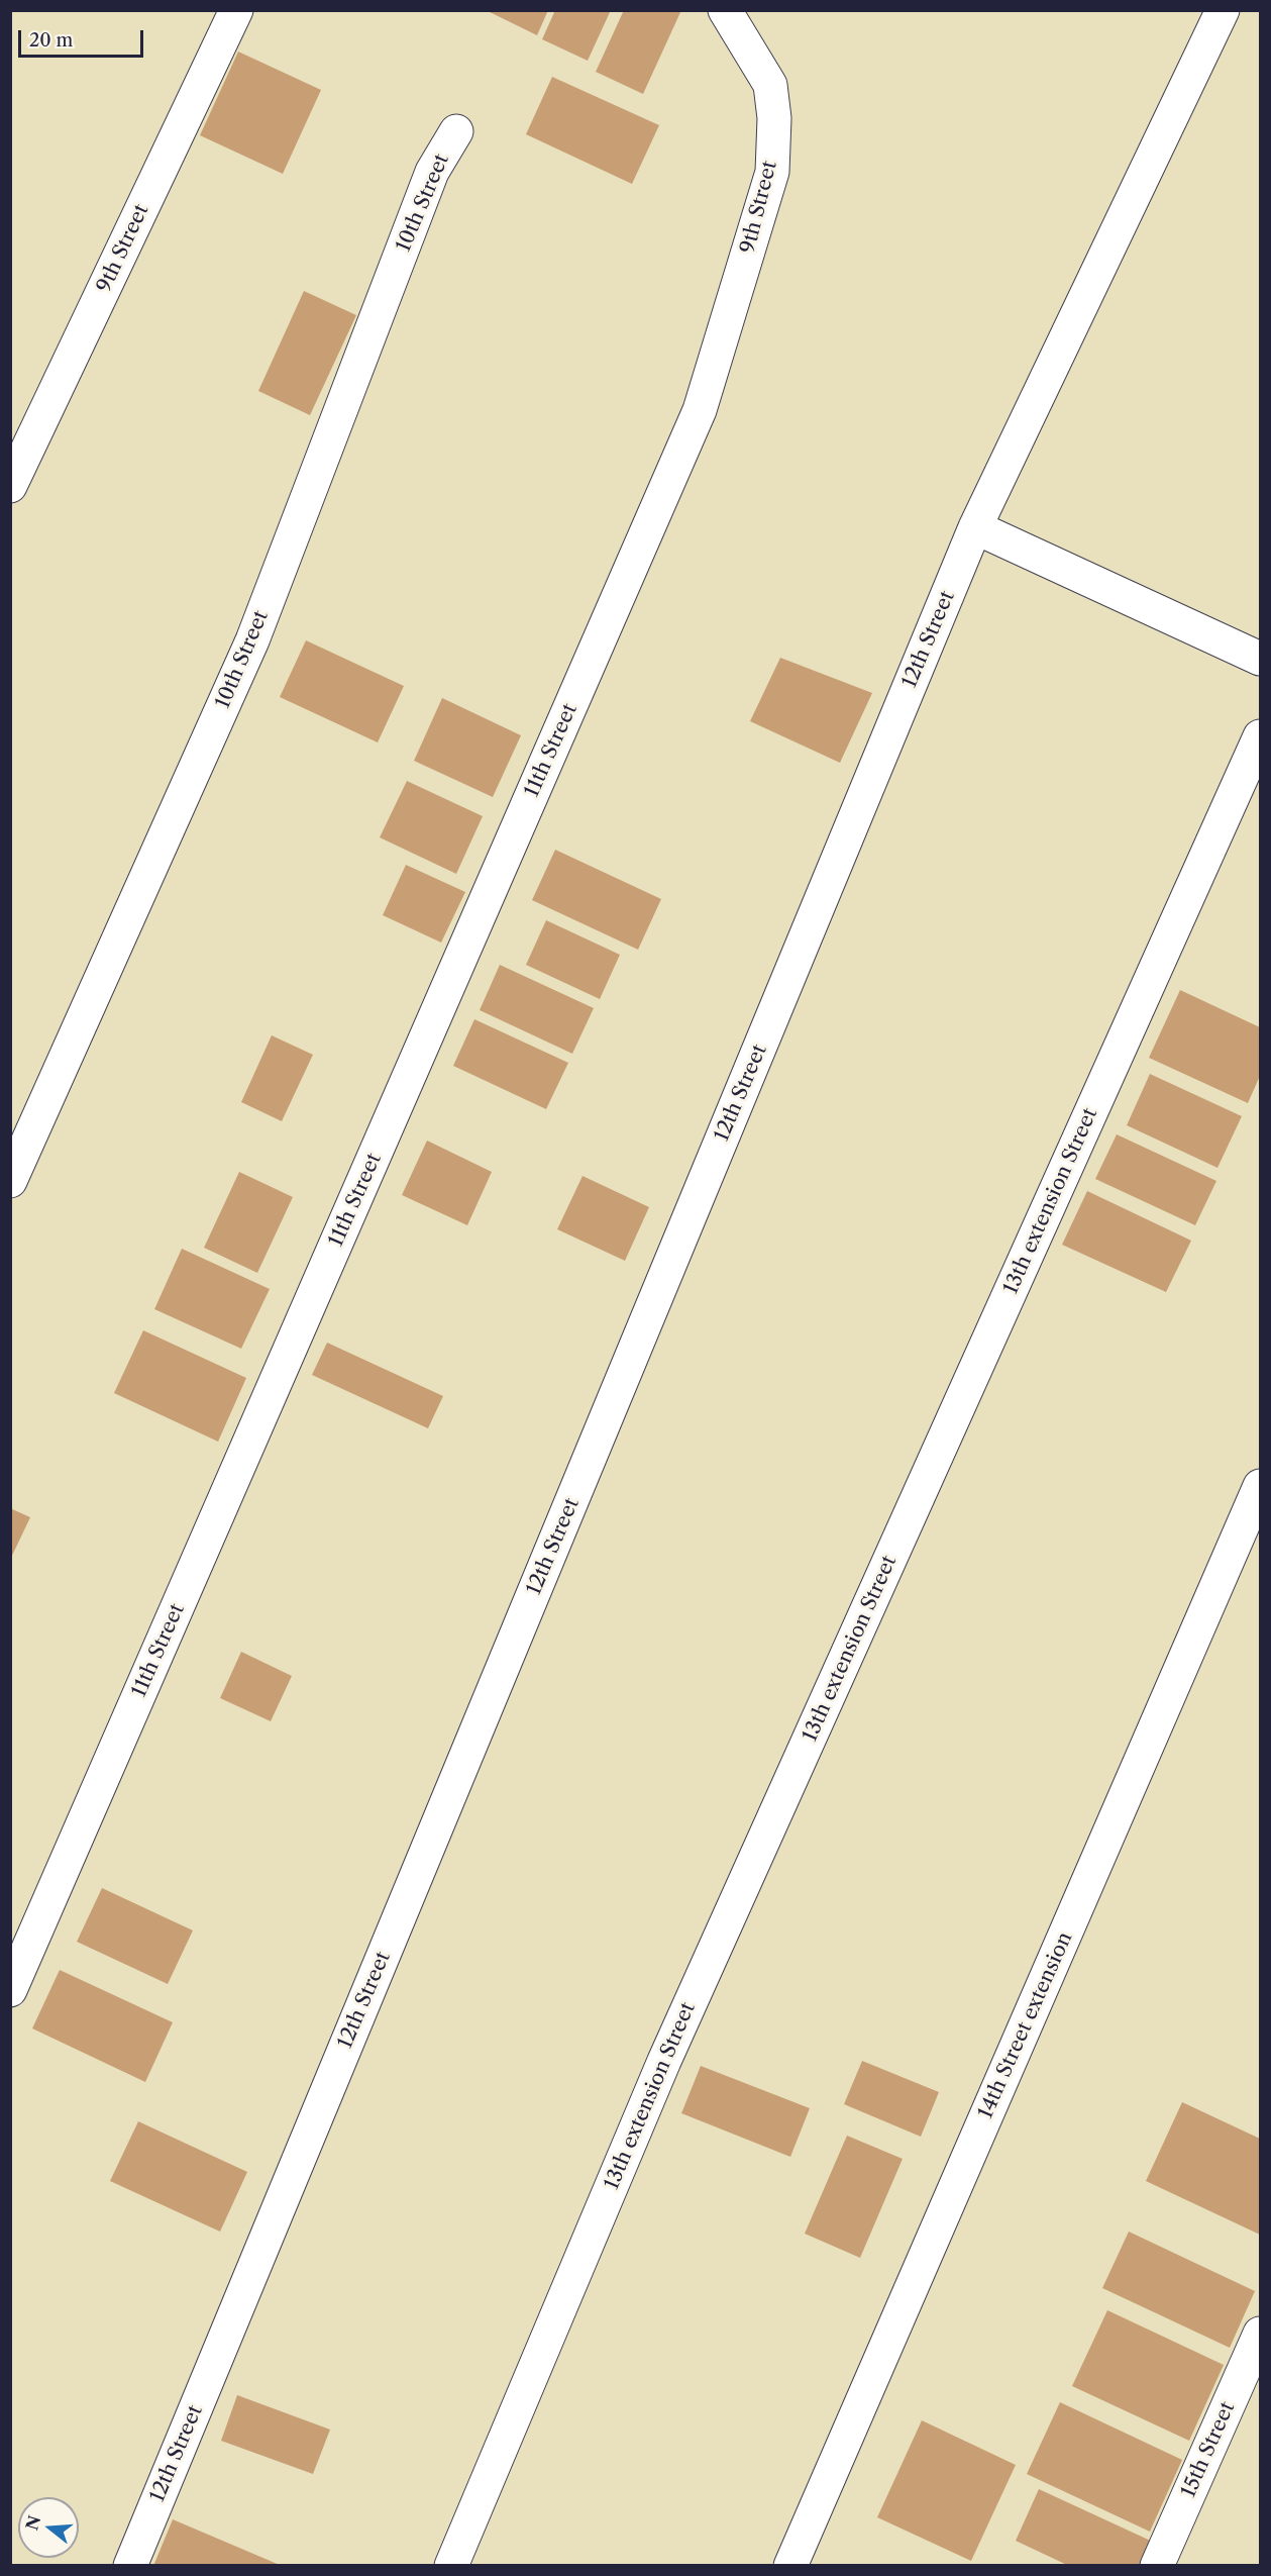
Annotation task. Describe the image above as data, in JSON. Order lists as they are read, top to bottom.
{
  "streets": {
    "street": [
      "10th Street",
      "9th Street",
      "12th Street",
      "11th Street",
      "13th extension Street",
      "14th Street extension",
      "15th Street"
    ]
  },
  "crossings": [
    ["9th Street", "11th Street"]
  ],
  "scale_bar": "20 m",
  "north": "left"
}
